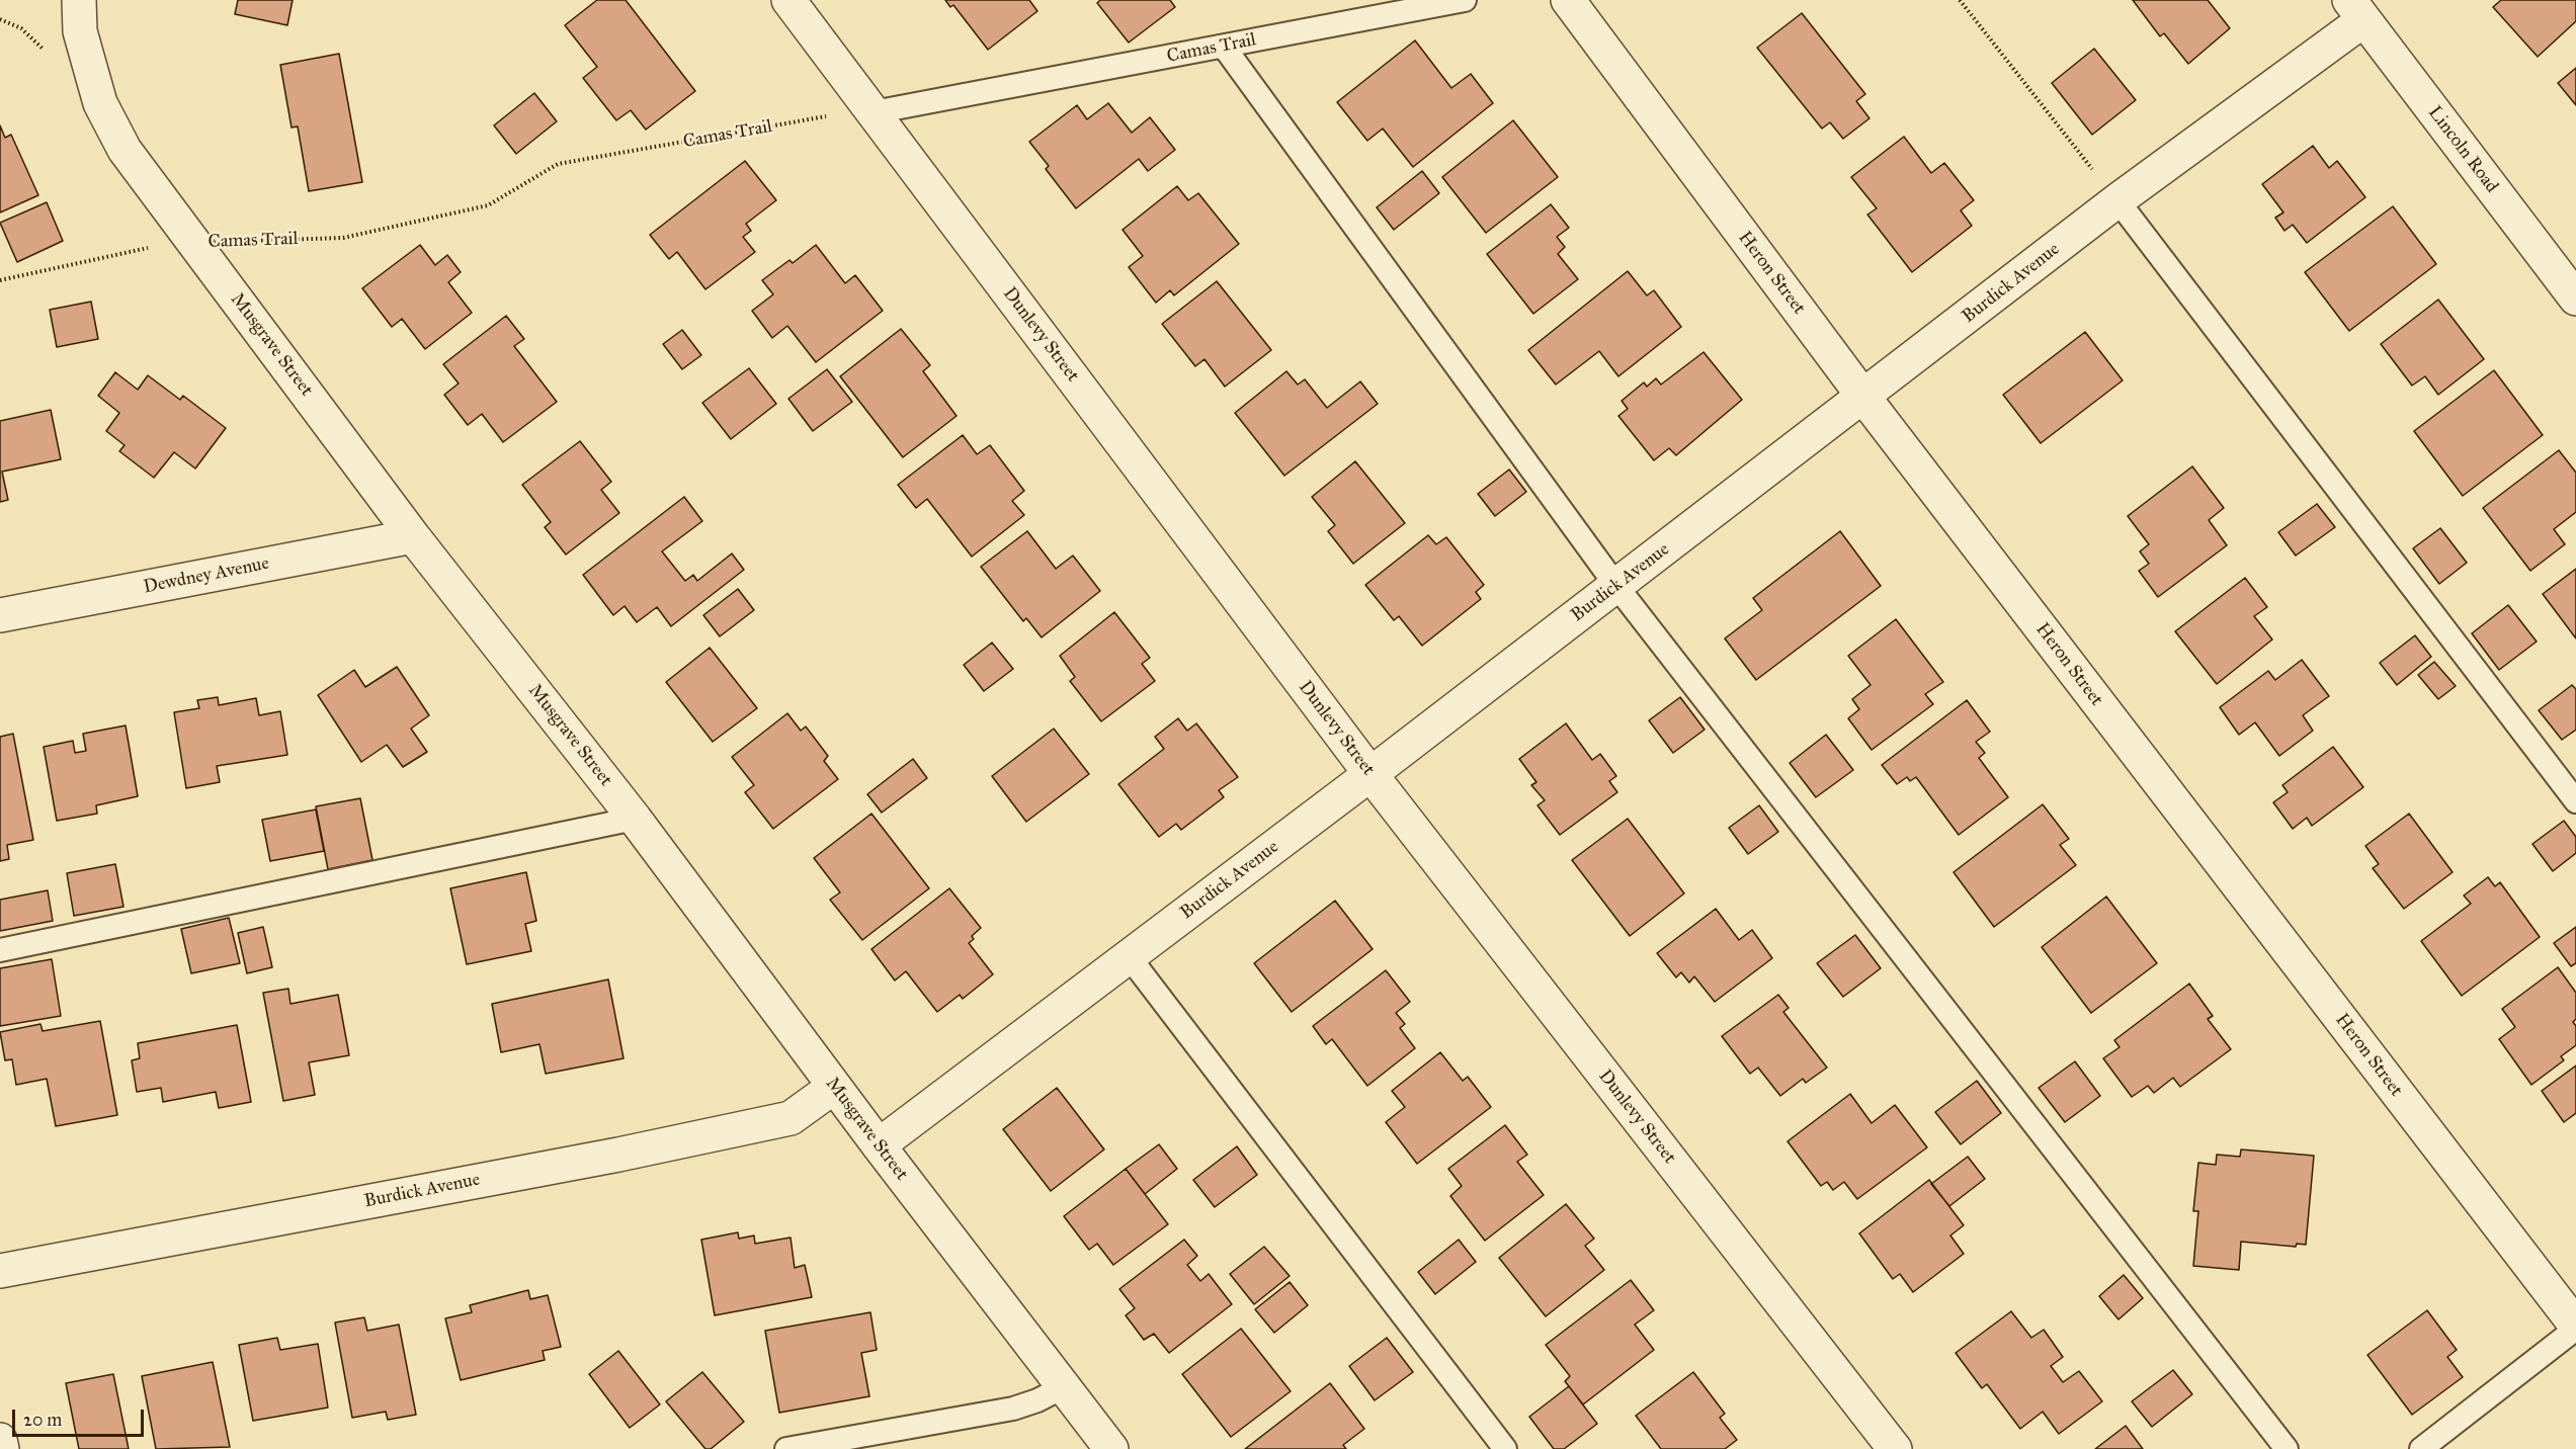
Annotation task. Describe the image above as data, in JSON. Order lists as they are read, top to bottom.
{
  "streets": {
    "street": [
      "Lincoln Road",
      "Heron Street",
      "Burdick Avenue",
      "Dunlevy Street",
      "Musgrave Street",
      "Dewdney Avenue"
    ],
    "lane": ["Camas Trail"]
  },
  "crossings": [
    ["Camas Trail", "Dunlevy Street"],
    ["Camas Trail", "Musgrave Street"],
    ["Lincoln Road", "Burdick Avenue"],
    ["Heron Street", "Burdick Avenue"],
    ["Burdick Avenue", "Dunlevy Street"],
    ["Burdick Avenue", "Musgrave Street"],
    ["Musgrave Street", "Dewdney Avenue"]
  ],
  "scale_bar": "20 m"
}
